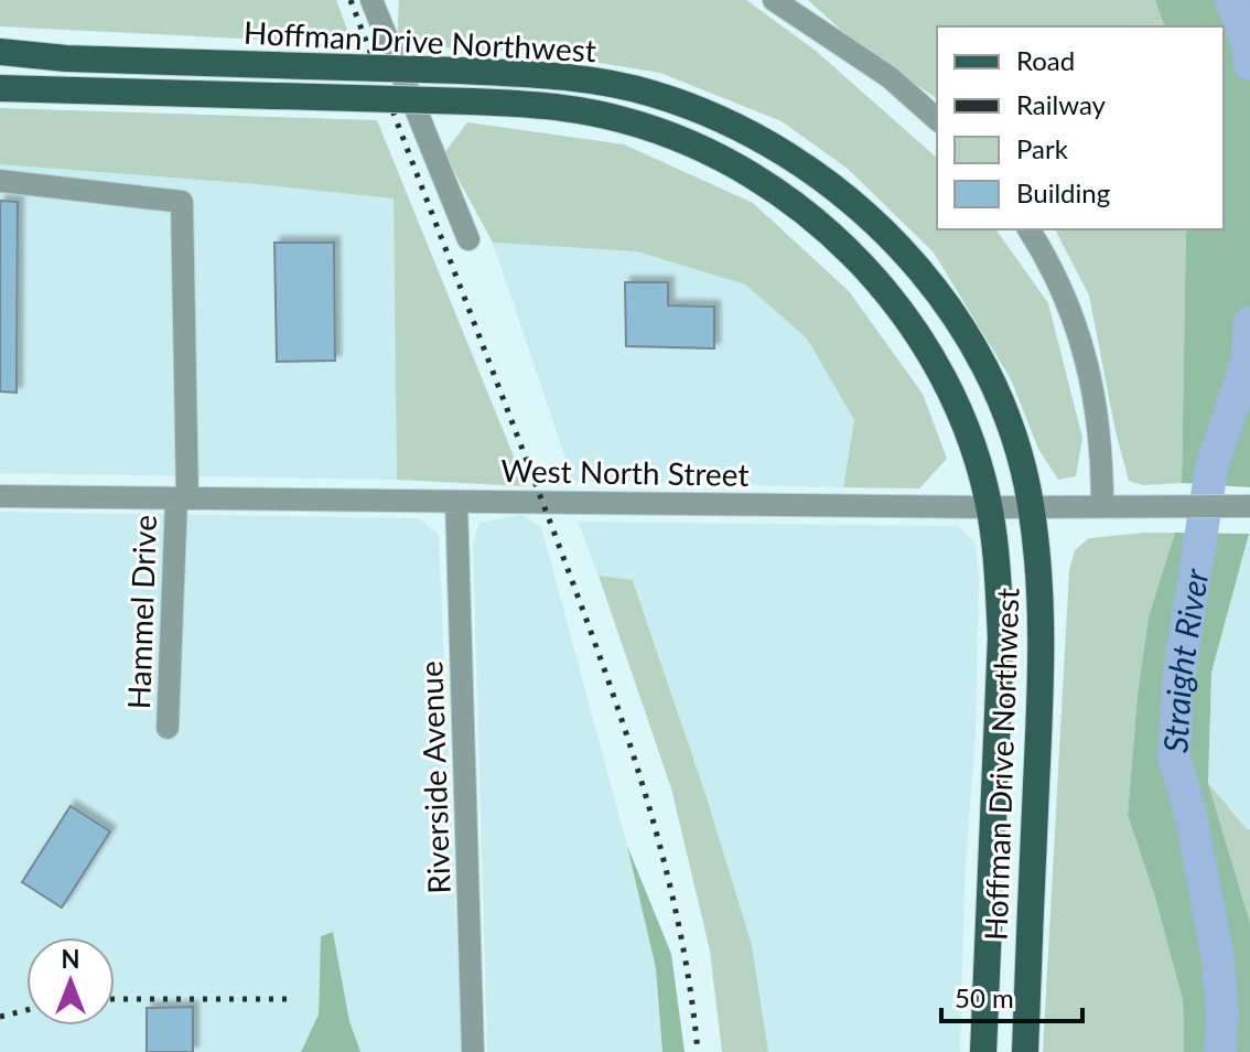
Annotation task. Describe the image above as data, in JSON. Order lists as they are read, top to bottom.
{
  "streets": {
    "main road": ["Hoffman Drive Northwest"],
    "street": ["West North Street", "Hammel Drive", "Riverside Avenue"]
  },
  "crossings": [
    ["Hoffman Drive Northwest", "West North Street"],
    ["West North Street", "Hammel Drive"],
    ["West North Street", "Riverside Avenue"]
  ],
  "water": ["Straight River"],
  "legend": [
    "Road",
    "Railway",
    "Park",
    "Building"
  ],
  "scale_bar": "50 m",
  "north": "top"
}
